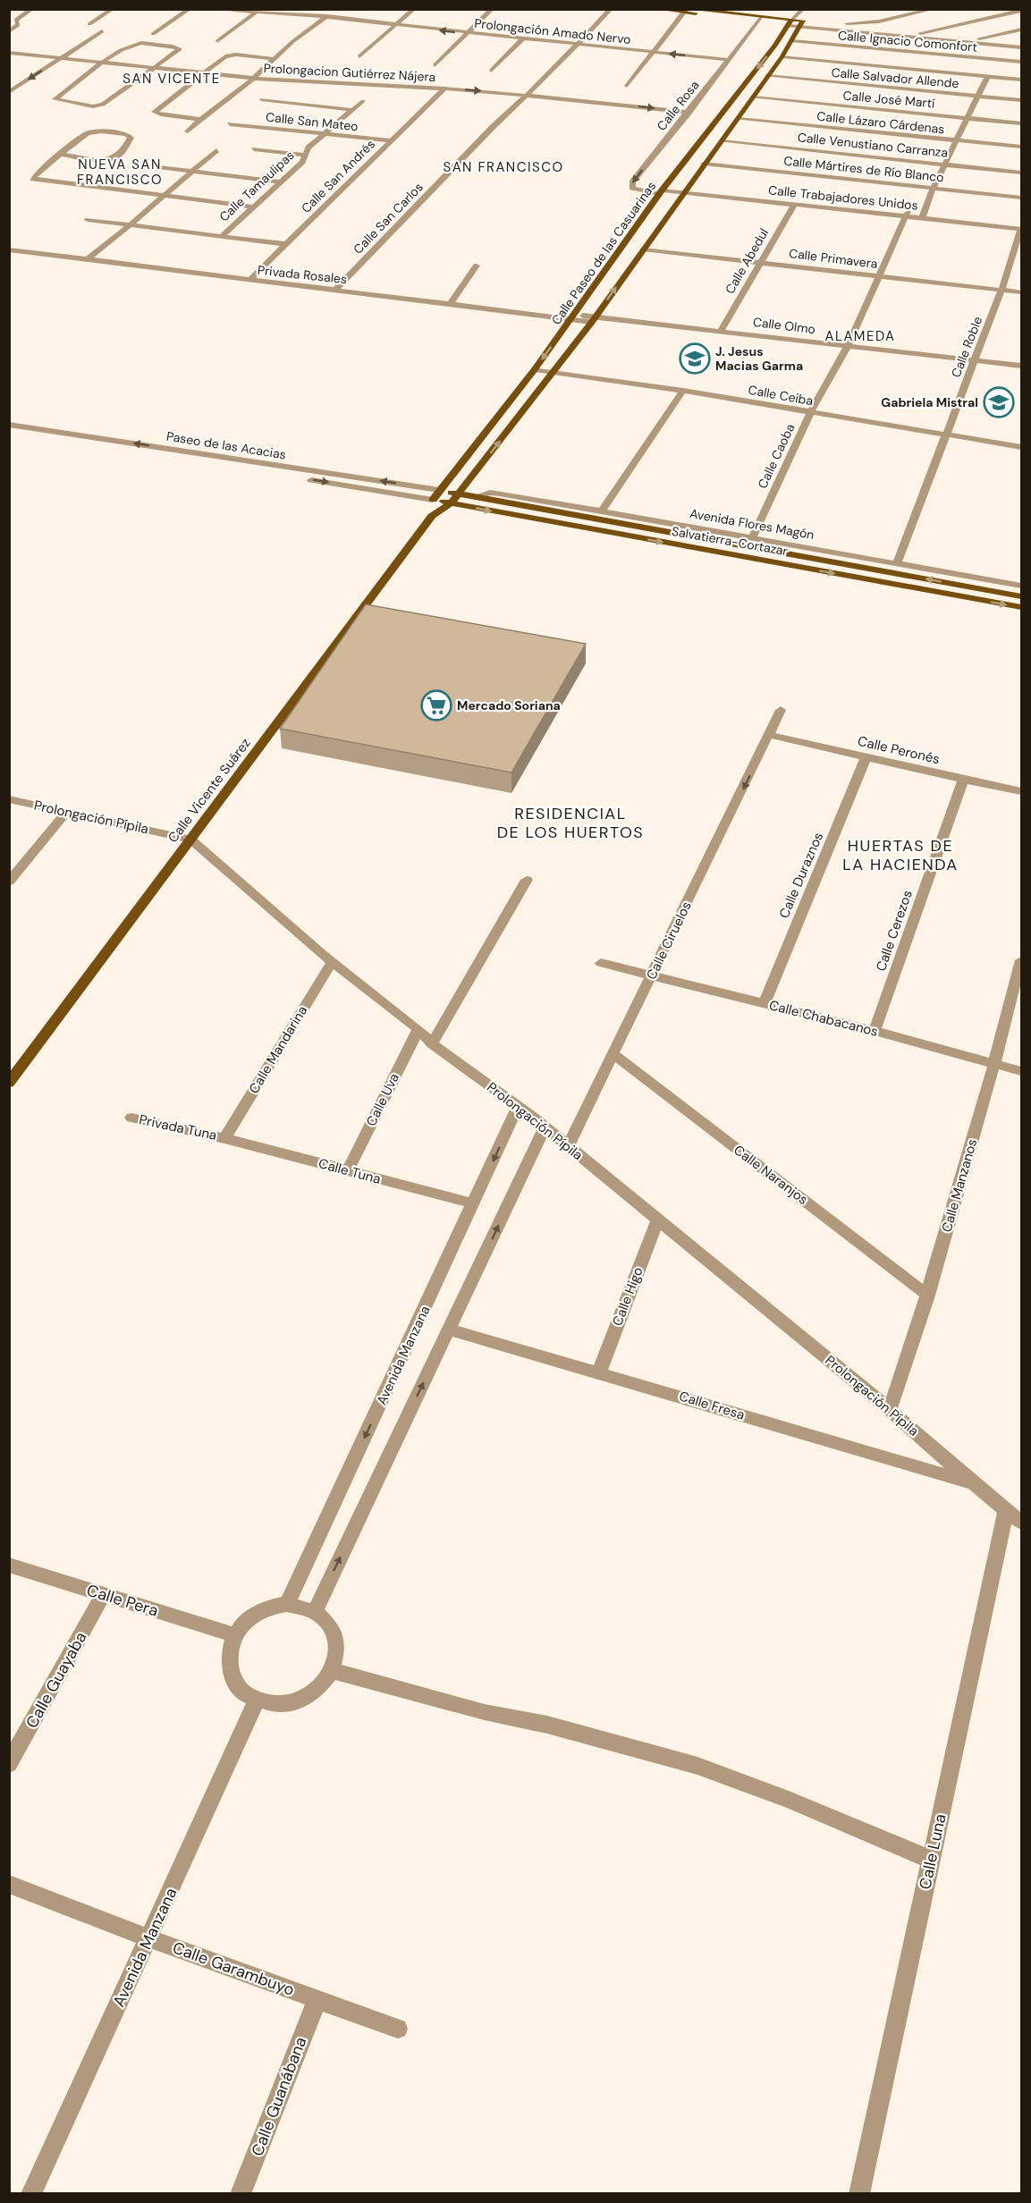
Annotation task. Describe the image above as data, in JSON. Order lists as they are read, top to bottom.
{
  "streets": {
    "main road": ["Calle Paseo de las Casuarinas", "Salvatierra-Cortazar", "Calle Vicente Suárez"],
    "street": [
      "Prolongación Amado Nervo",
      "Calle Ignacio Comonfort",
      "Prolongacion Gutiérrez Nájera",
      "Calle Salvador Allende",
      "Calle José Martí",
      "Calle Rosa",
      "Calle San Mateo",
      "Calle Lázaro Cárdenas",
      "Calle Venustiano Carranza",
      "Calle Mártires de Río Blanco",
      "Calle San Andrés",
      "Calle Tamaulipas",
      "Calle Trabajadores Unidos",
      "Calle San Carlos",
      "Calle Primavera",
      "Calle Abedul",
      "Privada Rosales",
      "Calle Olmo",
      "Calle Roble",
      "Calle Ceiba",
      "Paseo de las Acacias",
      "Calle Caoba",
      "Avenida Flores Magón",
      "Calle Peronés",
      "Prolongación Pípila",
      "Calle Duraznos",
      "Calle Cerezos",
      "Calle Ciruelos",
      "Calle Chabacanos",
      "Calle Mandarina",
      "Calle Uva",
      "Privada Tuna",
      "Calle Tuna",
      "Calle Naranjos",
      "Calle Manzanos",
      "Calle Higo",
      "Avenida Manzana",
      "Calle Fresa",
      "Calle Pera",
      "Calle Guayaba",
      "Calle Luna",
      "Calle Garambuyo",
      "Calle Guanábana"
    ]
  },
  "crossings": [
    ["Prolongación Amado Nervo", "Calle Rosa"],
    ["Prolongación Amado Nervo", "Calle San Carlos"],
    ["Prolongacion Gutiérrez Nájera", "Calle Rosa"],
    ["Prolongacion Gutiérrez Nájera", "Calle San Andrés"],
    ["Prolongacion Gutiérrez Nájera", "Calle San Carlos"],
    ["Calle Rosa", "Calle Trabajadores Unidos"],
    ["Calle Rosa", "Calle Paseo de las Casuarinas"],
    ["Calle San Mateo", "Calle San Andrés"],
    ["Calle San Mateo", "Calle Tamaulipas"],
    ["Calle San Andrés", "Privada Rosales"],
    ["Calle Trabajadores Unidos", "Calle Paseo de las Casuarinas"],
    ["Calle Trabajadores Unidos", "Calle Abedul"],
    ["Calle Trabajadores Unidos", "Calle Roble"],
    ["Calle Trabajadores Unidos", "Calle Caoba"],
    ["Calle San Carlos", "Privada Rosales"],
    ["Calle Paseo de las Casuarinas", "Privada Rosales"],
    ["Calle Paseo de las Casuarinas", "Calle Olmo"],
    ["Calle Paseo de las Casuarinas", "Calle Ceiba"],
    ["Calle Paseo de las Casuarinas", "Paseo de las Acacias"],
    ["Calle Paseo de las Casuarinas", "Salvatierra-Cortazar"],
    ["Calle Primavera", "Calle Abedul"],
    ["Calle Primavera", "Calle Roble"],
    ["Calle Primavera", "Calle Caoba"],
    ["Calle Abedul", "Calle Olmo"],
    ["Privada Rosales", "Calle Olmo"],
    ["Calle Olmo", "Calle Roble"],
    ["Calle Olmo", "Calle Caoba"],
    ["Calle Roble", "Calle Ceiba"],
    ["Calle Roble", "Avenida Flores Magón"],
    ["Calle Ceiba", "Calle Caoba"],
    ["Paseo de las Acacias", "Salvatierra-Cortazar"],
    ["Calle Caoba", "Avenida Flores Magón"],
    ["Avenida Flores Magón", "Salvatierra-Cortazar"],
    ["Salvatierra-Cortazar", "Calle Vicente Suárez"],
    ["Calle Peronés", "Calle Duraznos"],
    ["Calle Peronés", "Calle Cerezos"],
    ["Calle Peronés", "Calle Ciruelos"],
    ["Calle Vicente Suárez", "Prolongación Pípila"],
    ["Prolongación Pípila", "Calle Ciruelos"],
    ["Prolongación Pípila", "Calle Mandarina"],
    ["Prolongación Pípila", "Calle Uva"],
    ["Prolongación Pípila", "Calle Manzanos"],
    ["Prolongación Pípila", "Calle Higo"],
    ["Prolongación Pípila", "Avenida Manzana"],
    ["Prolongación Pípila", "Calle Fresa"],
    ["Prolongación Pípila", "Calle Luna"],
    ["Calle Duraznos", "Calle Chabacanos"],
    ["Calle Cerezos", "Calle Chabacanos"],
    ["Calle Ciruelos", "Calle Chabacanos"],
    ["Calle Ciruelos", "Calle Naranjos"],
    ["Calle Chabacanos", "Calle Manzanos"],
    ["Calle Mandarina", "Privada Tuna"],
    ["Calle Mandarina", "Calle Tuna"],
    ["Calle Uva", "Calle Tuna"],
    ["Privada Tuna", "Calle Tuna"],
    ["Calle Tuna", "Avenida Manzana"],
    ["Calle Naranjos", "Calle Manzanos"],
    ["Calle Higo", "Calle Fresa"],
    ["Avenida Manzana", "Calle Pera"],
    ["Avenida Manzana", "Calle Garambuyo"],
    ["Calle Pera", "Calle Guayaba"],
    ["Calle Garambuyo", "Calle Guanábana"]
  ],
  "one_way": ["Prolongacion Gutiérrez Nájera", "Calle Ciruelos"],
  "districts": [
    "SAN VICENTE",
    "NUEVA SAN FRANCISCO",
    "SAN FRANCISCO",
    "ALAMEDA",
    "RESIDENCIAL DE LOS HUERTOS",
    "HUERTAS DE LA HACIENDA"
  ],
  "places": {
    "school or university": ["J. Jesus Macias Garma", "Gabriela Mistral"],
    "supermarket": ["Mercado Soriana"]
  }
}
